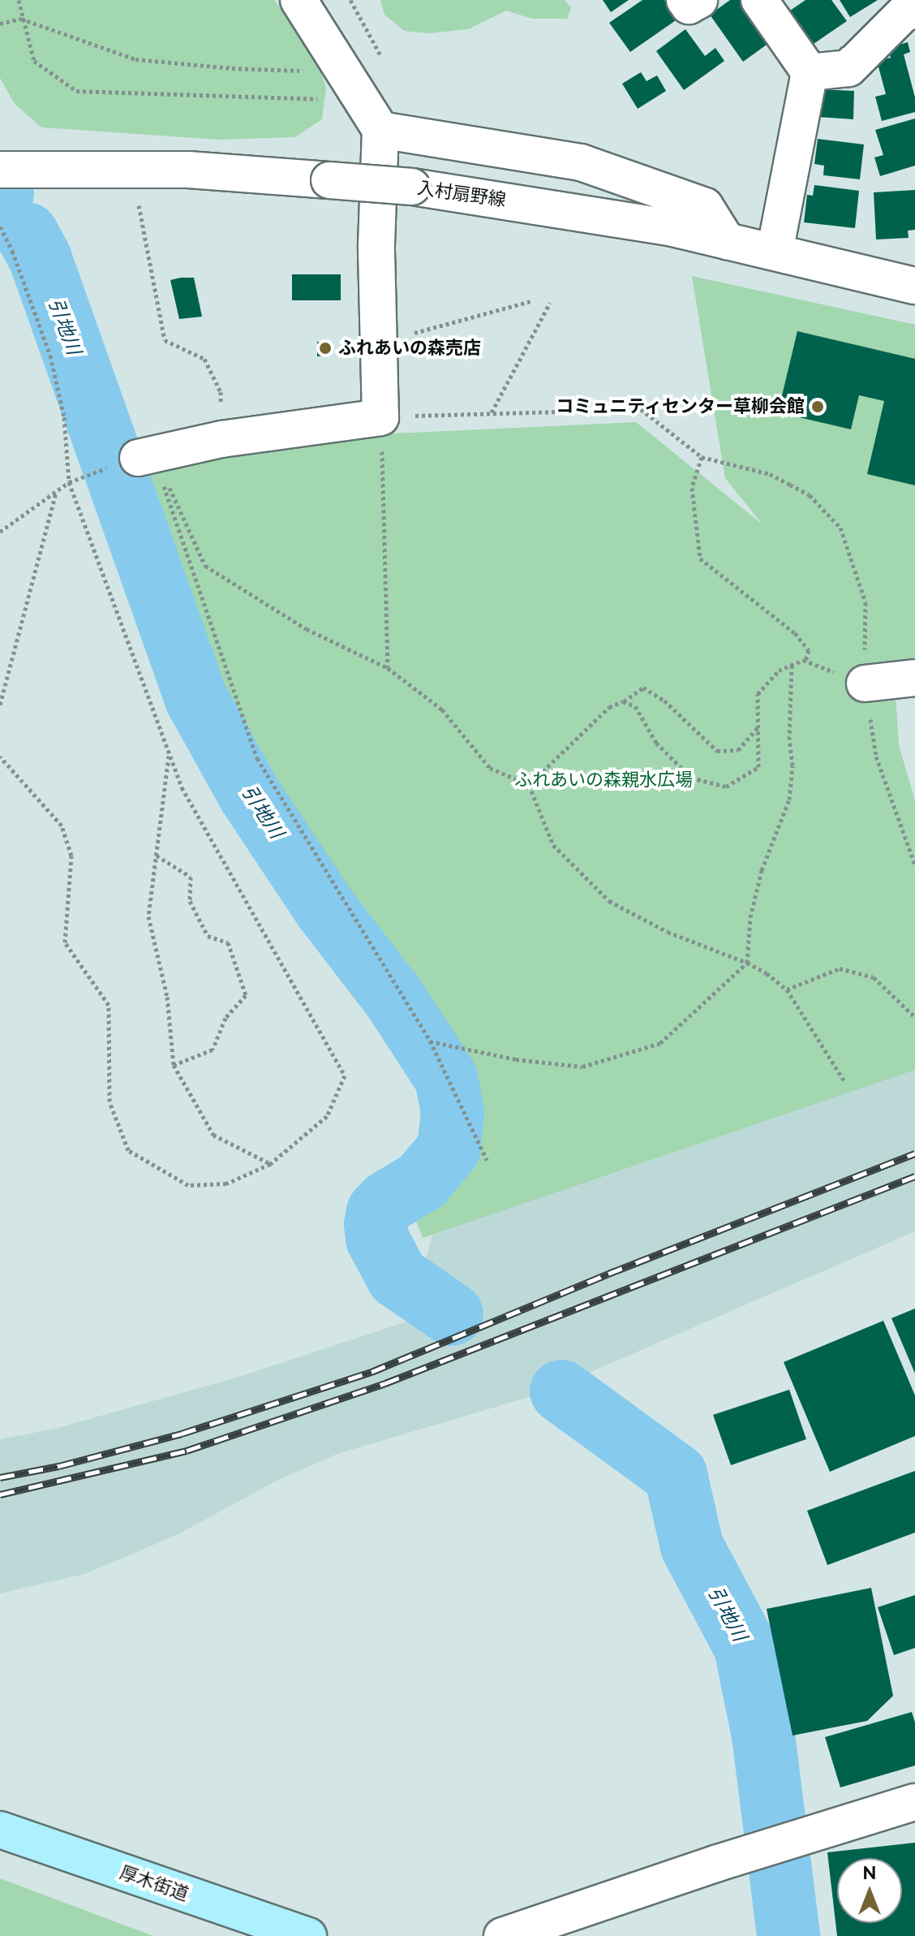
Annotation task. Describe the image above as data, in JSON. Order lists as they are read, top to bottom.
{
  "streets": {
    "main road": ["厚木街道"],
    "street": ["入村扇野線"]
  },
  "water": ["引地川"],
  "parks": ["ふれあいの森親水広場"],
  "places": ["ふれあいの森売店", "コミュニティセンター草柳会館"],
  "north": "top"
}
